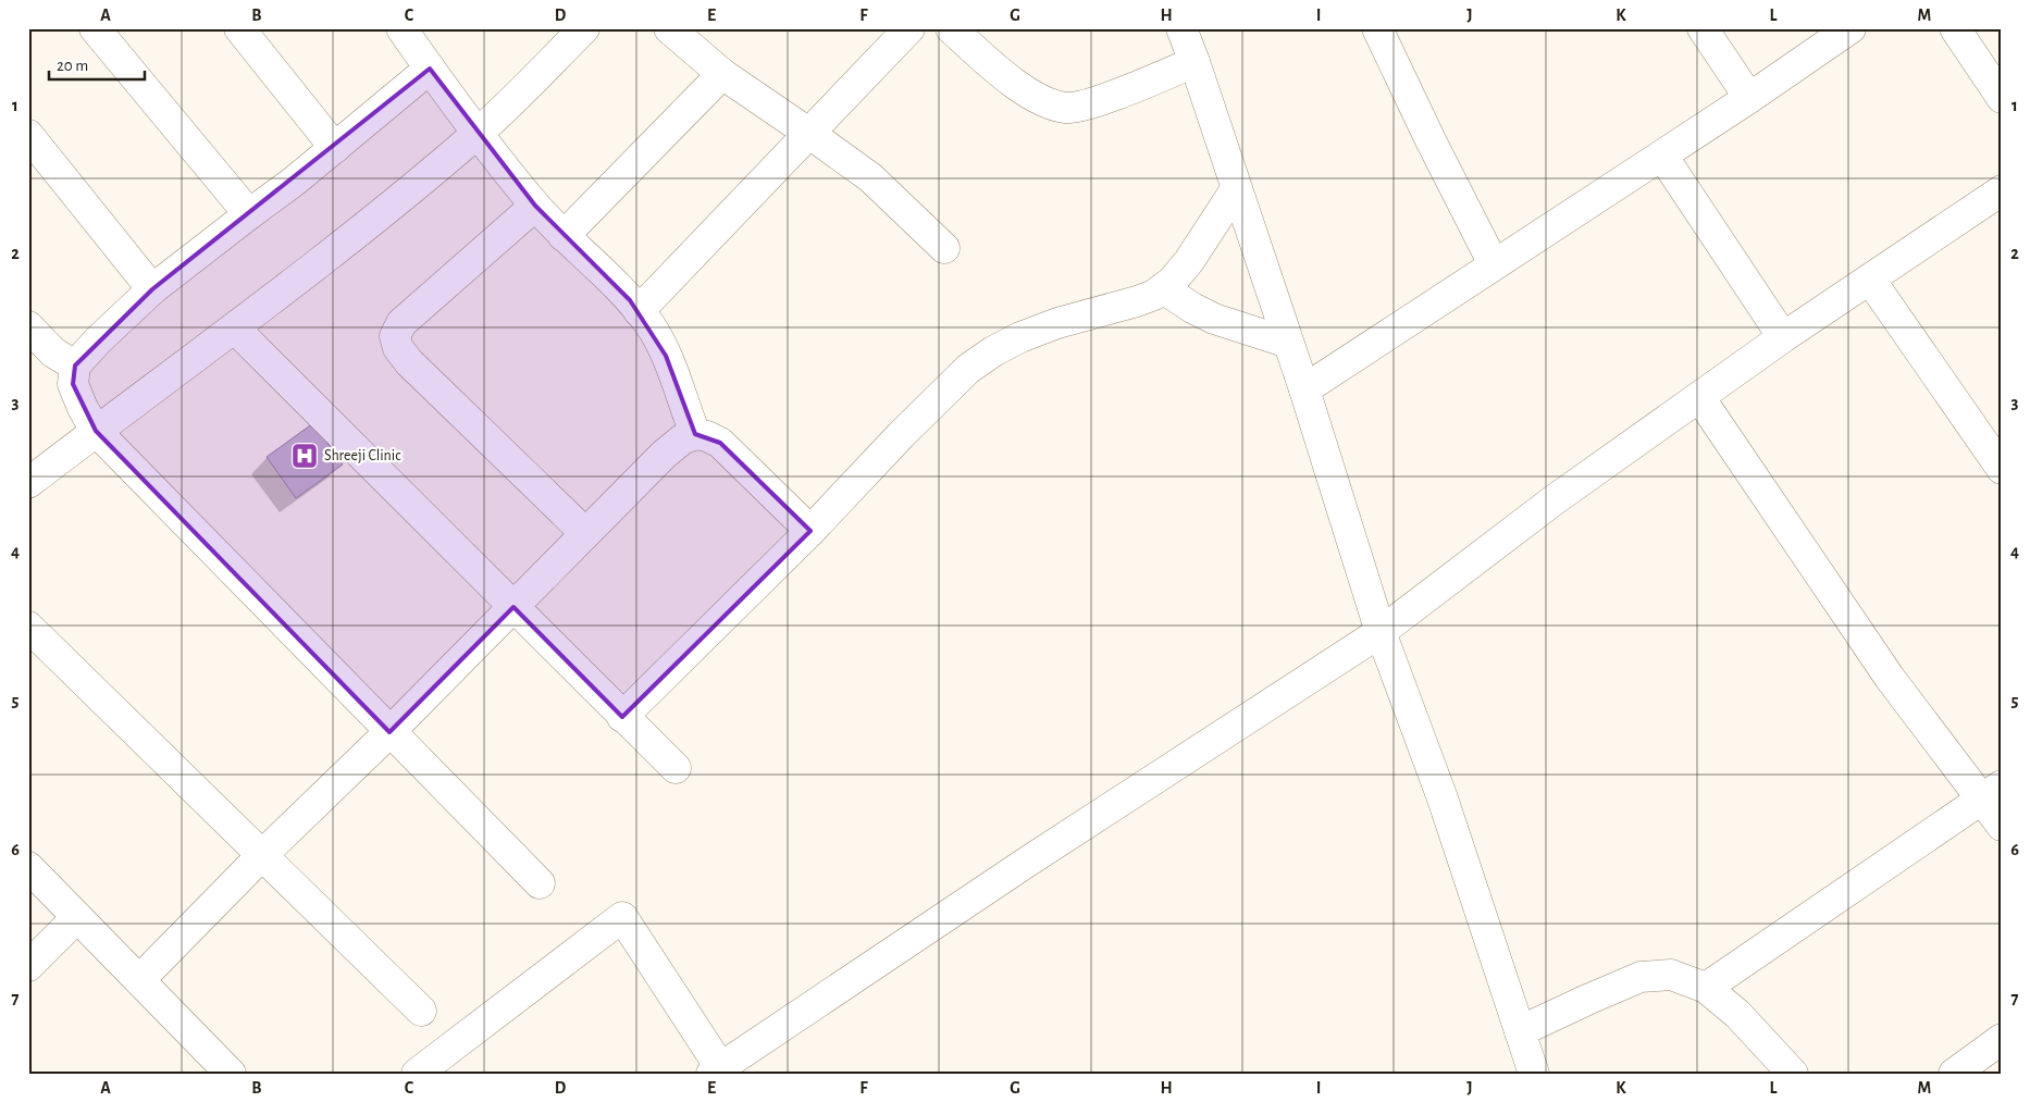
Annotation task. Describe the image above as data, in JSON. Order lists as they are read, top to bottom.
{
  "places": {
    "hospital": ["Shreeji Clinic"]
  },
  "scale_bar": "20 m",
  "grid": {
    "columns": [
      "A",
      "B",
      "C",
      "D",
      "E",
      "F",
      "G",
      "H",
      "I",
      "J",
      "K",
      "L",
      "M"
    ],
    "rows": [
      "1",
      "2",
      "3",
      "4",
      "5",
      "6",
      "7"
    ]
  }
}
